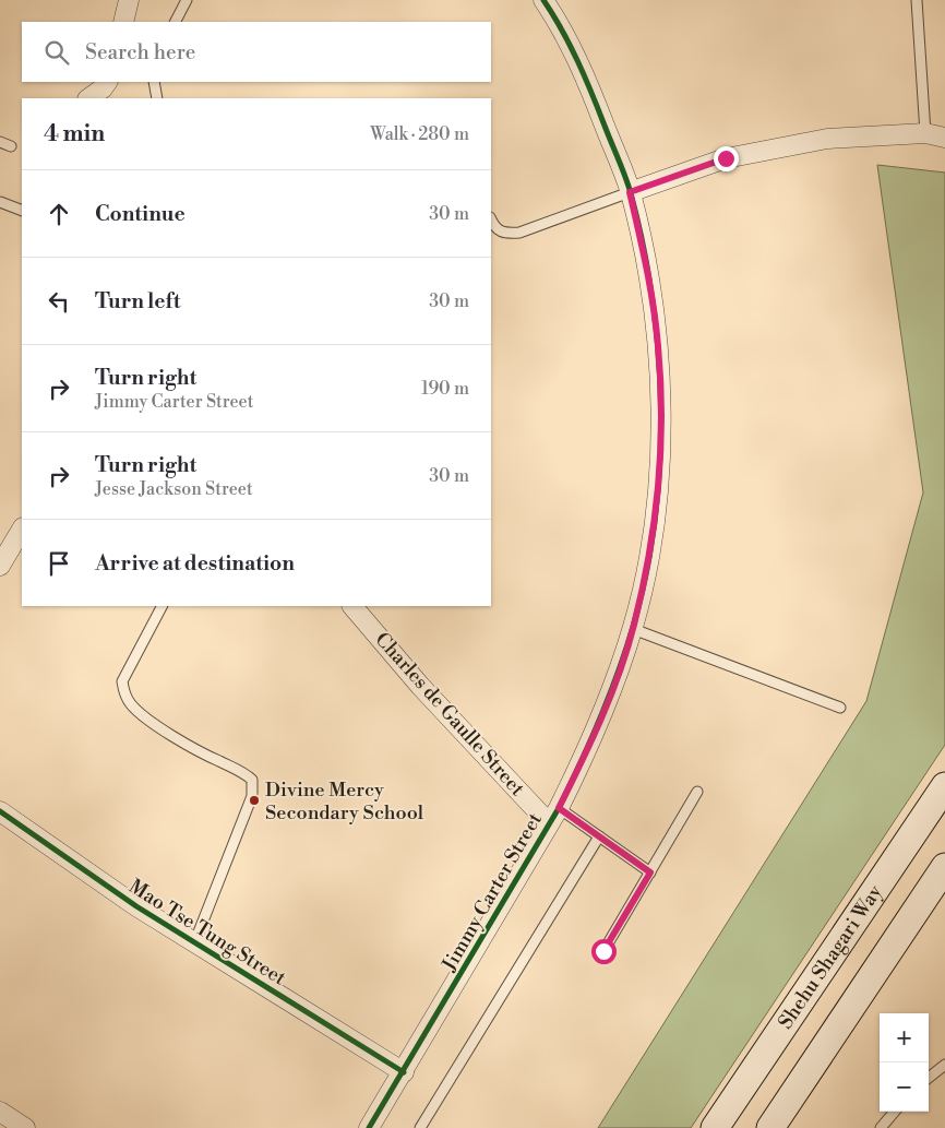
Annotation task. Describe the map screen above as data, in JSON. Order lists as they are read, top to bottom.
{
  "streets": {
    "main road": ["Shehu Shagari Way"],
    "street": ["Charles de Gaulle Street", "Jimmy Carter Street", "Mao Tse Tung Street"]
  },
  "crossings": [
    ["Charles de Gaulle Street", "Jimmy Carter Street"],
    ["Jimmy Carter Street", "Mao Tse Tung Street"]
  ],
  "places": ["Divine Mercy Secondary School"],
  "page": {
    "search": "Search here",
    "heading": ["4 min", "Walk · 280 m"],
    "list": [
      ["Continue", "30 m"],
      ["Turn left", "30 m"],
      ["Turn right", "Jimmy Carter Street", "190 m"],
      ["Turn right", "Jesse Jackson Street", "30 m"],
      "Arrive at destination"
    ],
    "map_buttons": ["+", "−"]
  }
}
